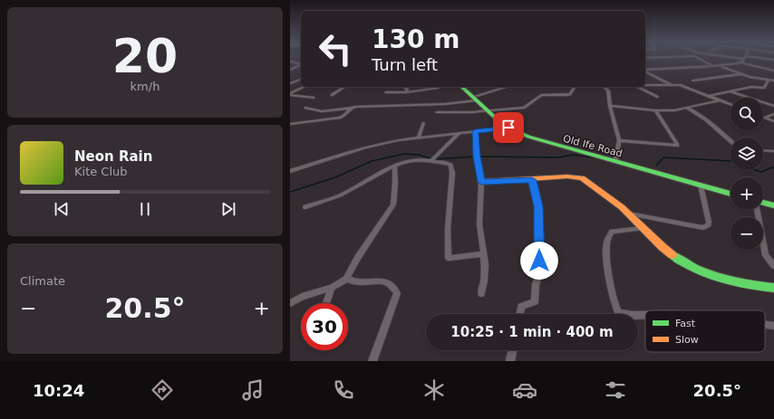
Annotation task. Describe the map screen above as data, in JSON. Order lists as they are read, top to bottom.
{
  "streets": {
    "main road": ["Old Ife Road"]
  },
  "legend": ["Fast", "Slow"],
  "page": {
    "tile": [
      ["20", "km/h"],
      "Climate"
    ],
    "turn": ["130 m", "Turn left"],
    "map_buttons": ["+", "−"],
    "song": ["Neon Rain", "Kite Club"],
    "heat": ["−", "20.5°", "+"],
    "limit": "30",
    "trip": "10:25 · 1 min · 400 m",
    "tabs": ["10:24", "20.5°"]
  }
}
